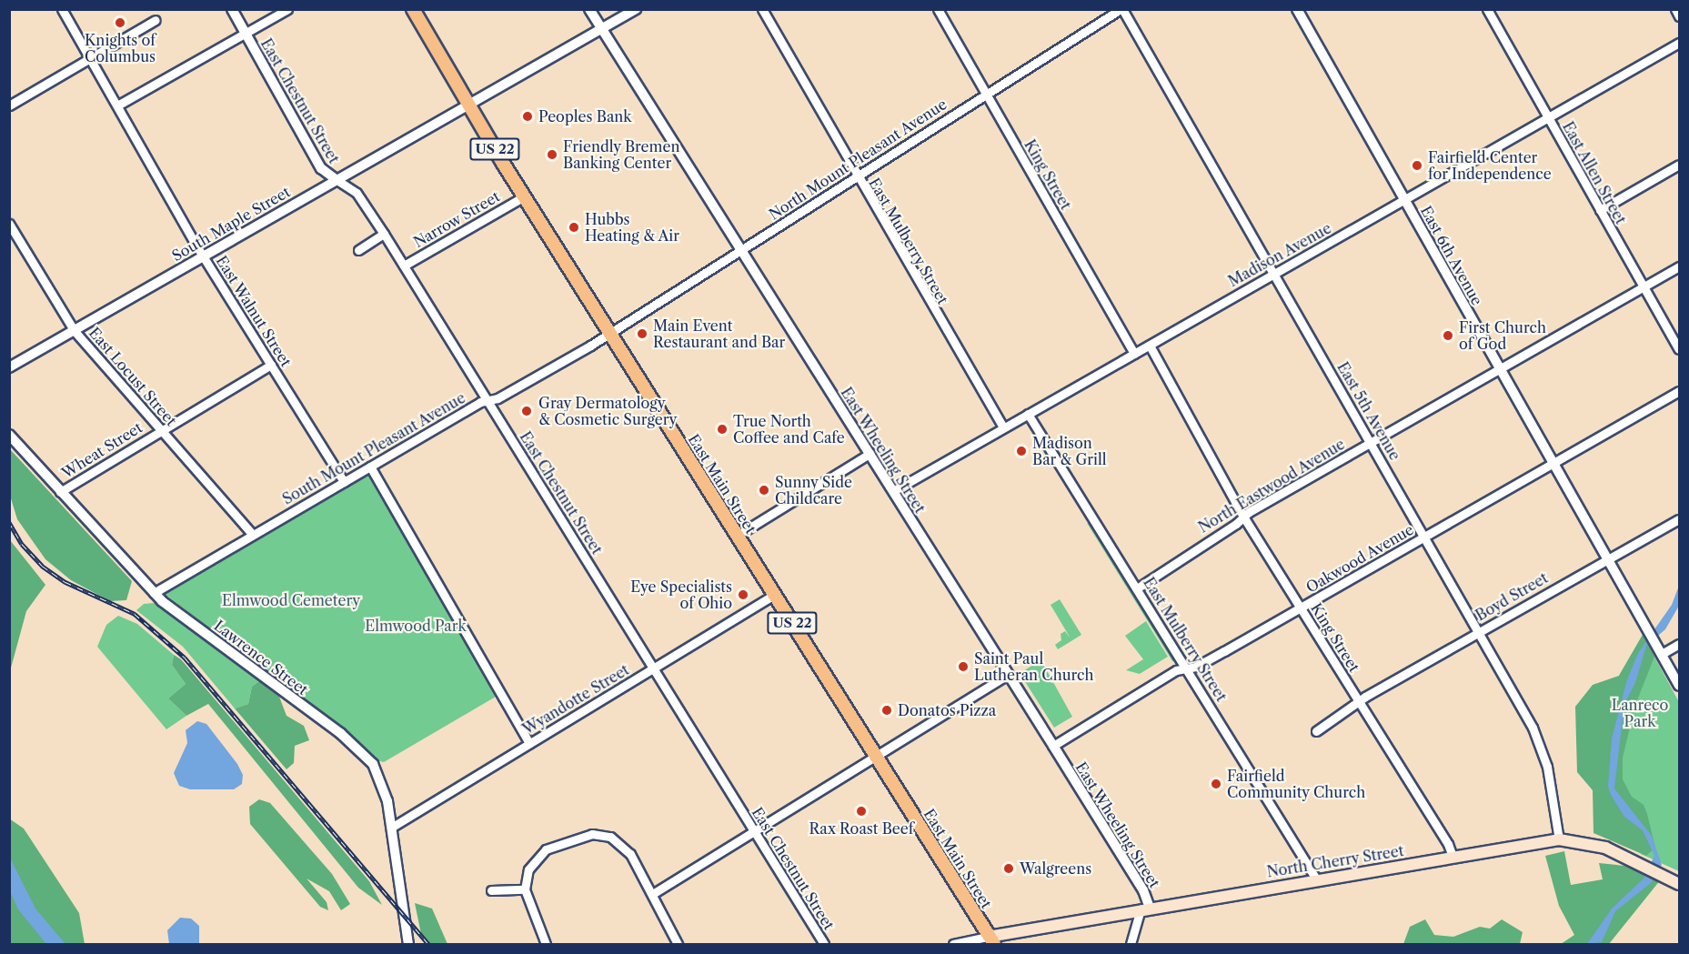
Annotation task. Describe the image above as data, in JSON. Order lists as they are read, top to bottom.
{
  "streets": {
    "main road": ["US 22", "East Main Street", "North Cherry Street"],
    "street": [
      "East Chestnut Street",
      "North Mount Pleasant Avenue",
      "East Allen Street",
      "King Street",
      "Narrow Street",
      "South Maple Street",
      "East Mulberry Street",
      "Madison Avenue",
      "East 6th Avenue",
      "East Walnut Street",
      "East Locust Street",
      "East 5th Avenue",
      "South Mount Pleasant Avenue",
      "Wheat Street",
      "East Wheeling Street",
      "North Eastwood Avenue",
      "Oakwood Avenue",
      "Boyd Street",
      "Lawrence Street",
      "Wyandotte Street"
    ]
  },
  "crossings": [
    ["East Chestnut Street", "Narrow Street"],
    ["East Chestnut Street", "South Maple Street"],
    ["East Chestnut Street", "South Mount Pleasant Avenue"],
    ["East Chestnut Street", "Wyandotte Street"],
    ["North Mount Pleasant Avenue", "King Street"],
    ["North Mount Pleasant Avenue", "East Mulberry Street"],
    ["North Mount Pleasant Avenue", "East 5th Avenue"],
    ["North Mount Pleasant Avenue", "South Mount Pleasant Avenue"],
    ["North Mount Pleasant Avenue", "East Wheeling Street"],
    ["North Mount Pleasant Avenue", "East Main Street"],
    ["East Allen Street", "Madison Avenue"],
    ["East Allen Street", "North Eastwood Avenue"],
    ["King Street", "Madison Avenue"],
    ["King Street", "North Eastwood Avenue"],
    ["King Street", "Oakwood Avenue"],
    ["King Street", "Boyd Street"],
    ["King Street", "North Cherry Street"],
    ["Narrow Street", "East Main Street"],
    ["South Maple Street", "East Walnut Street"],
    ["South Maple Street", "East Locust Street"],
    ["South Maple Street", "East Wheeling Street"],
    ["South Maple Street", "East Main Street"],
    ["East Mulberry Street", "Madison Avenue"],
    ["East Mulberry Street", "North Eastwood Avenue"],
    ["East Mulberry Street", "Oakwood Avenue"],
    ["East Mulberry Street", "North Cherry Street"],
    ["Madison Avenue", "East 6th Avenue"],
    ["Madison Avenue", "East 5th Avenue"],
    ["Madison Avenue", "East Wheeling Street"],
    ["East 6th Avenue", "North Eastwood Avenue"],
    ["East 6th Avenue", "Oakwood Avenue"],
    ["East 6th Avenue", "Boyd Street"],
    ["East Walnut Street", "South Mount Pleasant Avenue"],
    ["East Walnut Street", "Wheat Street"],
    ["East Locust Street", "South Mount Pleasant Avenue"],
    ["East Locust Street", "Wheat Street"],
    ["East 5th Avenue", "North Eastwood Avenue"],
    ["East 5th Avenue", "Oakwood Avenue"],
    ["East 5th Avenue", "Boyd Street"],
    ["East 5th Avenue", "North Cherry Street"],
    ["South Mount Pleasant Avenue", "East Main Street"],
    ["South Mount Pleasant Avenue", "Lawrence Street"],
    ["Wheat Street", "Lawrence Street"],
    ["East Wheeling Street", "Oakwood Avenue"],
    ["East Wheeling Street", "North Cherry Street"],
    ["East Main Street", "Wyandotte Street"],
    ["East Main Street", "North Cherry Street"],
    ["Lawrence Street", "Wyandotte Street"]
  ],
  "parks": ["Elmwood Cemetery", "Elmwood Park", "Lanreco Park"],
  "places": [
    "Knights of Columbus",
    "Peoples Bank",
    "Friendly Bremen Banking Center",
    "Fairfield Center for Independence",
    "Hubbs Heating & Air",
    "Main Event Restaurant and Bar",
    "First Church of God",
    "Gray Dermatology & Cosmetic Surgery",
    "True North Coffee and Cafe",
    "Madison Bar & Grill",
    "Sunny Side Childcare",
    "Eye Specialists of Ohio",
    "Saint Paul Lutheran Church",
    "Donatos Pizza",
    "Fairfield Community Church",
    "Rax Roast Beef",
    "Walgreens"
  ]
}
